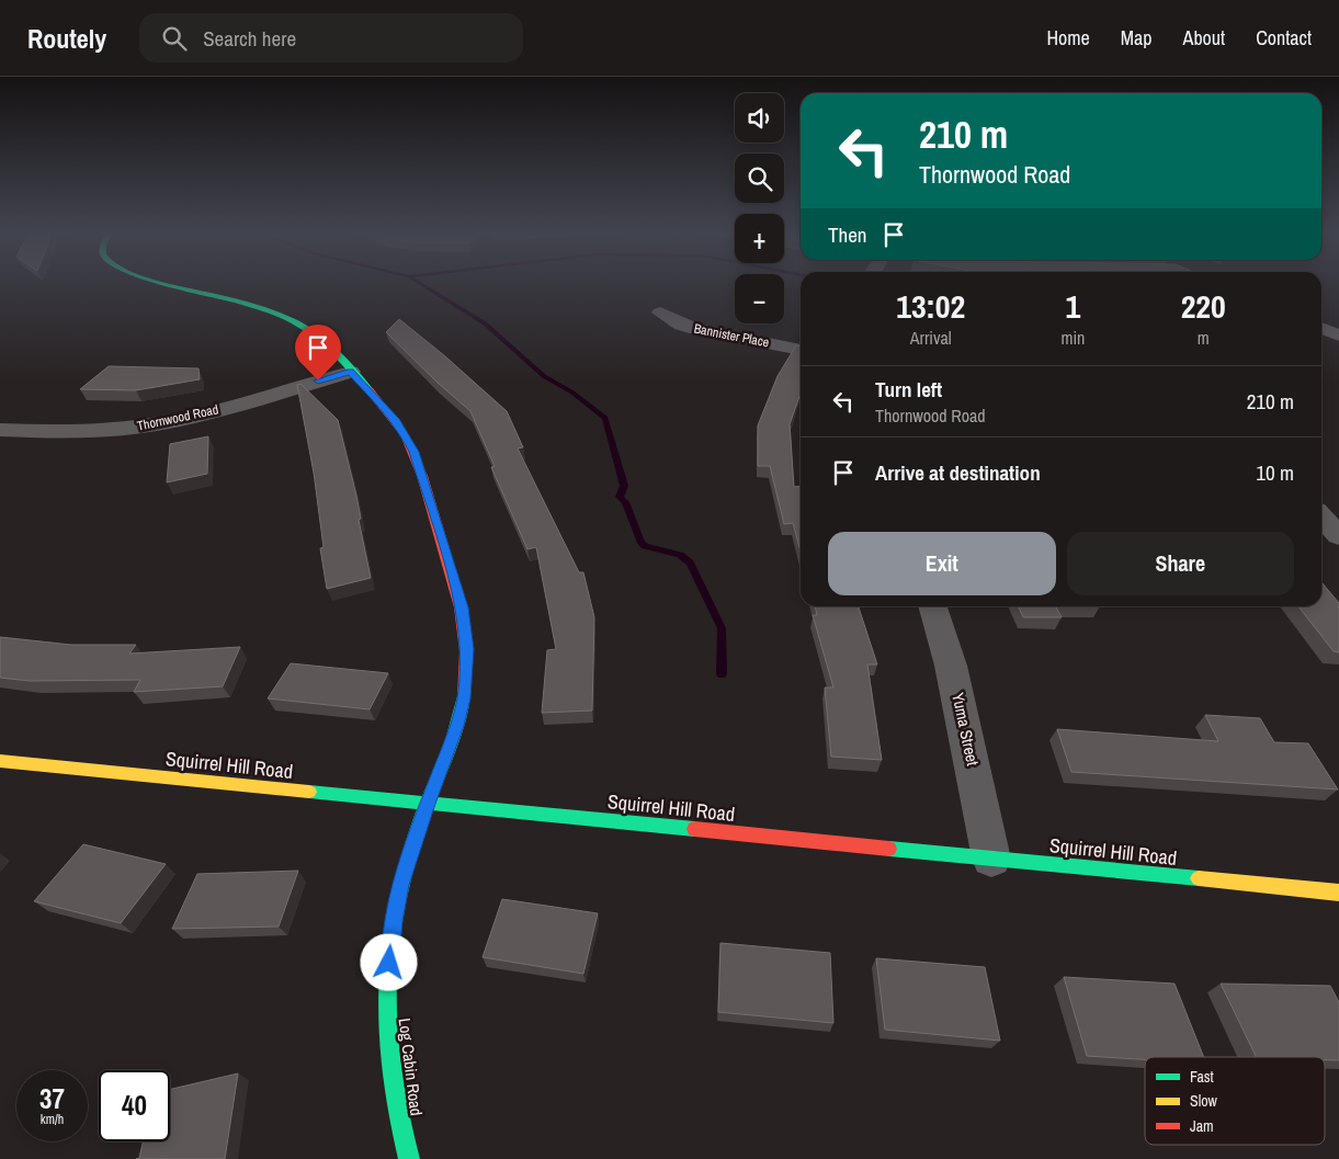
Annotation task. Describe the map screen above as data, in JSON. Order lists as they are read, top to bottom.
{
  "streets": {
    "street": [
      "Bannister Place",
      "Thornwood Road",
      "Yuma Street",
      "Squirrel Hill Road",
      "Log Cabin Road"
    ]
  },
  "crossings": [
    ["Thornwood Road", "Log Cabin Road"],
    ["Yuma Street", "Squirrel Hill Road"],
    ["Squirrel Hill Road", "Log Cabin Road"]
  ],
  "legend": ["Fast", "Slow", "Jam"],
  "page": {
    "header": "Routely",
    "search": "Search here",
    "nav": [
      "Home",
      "Map",
      "About",
      "Contact"
    ],
    "map_buttons": ["+", "−"],
    "turn": ["210 m", "Thornwood Road"],
    "then": "Then",
    "eta": [
      "13:02",
      "Arrival",
      "1",
      "min",
      "220",
      "m"
    ],
    "list": [
      {
        "name": "Turn left",
        "note": "Thornwood Road",
        "value": "210 m"
      },
      {
        "name": "Arrive at destination",
        "value": "10 m"
      }
    ],
    "buttons": ["Exit", "Share"],
    "speed": "37 km/h",
    "limit": "40"
  }
}
